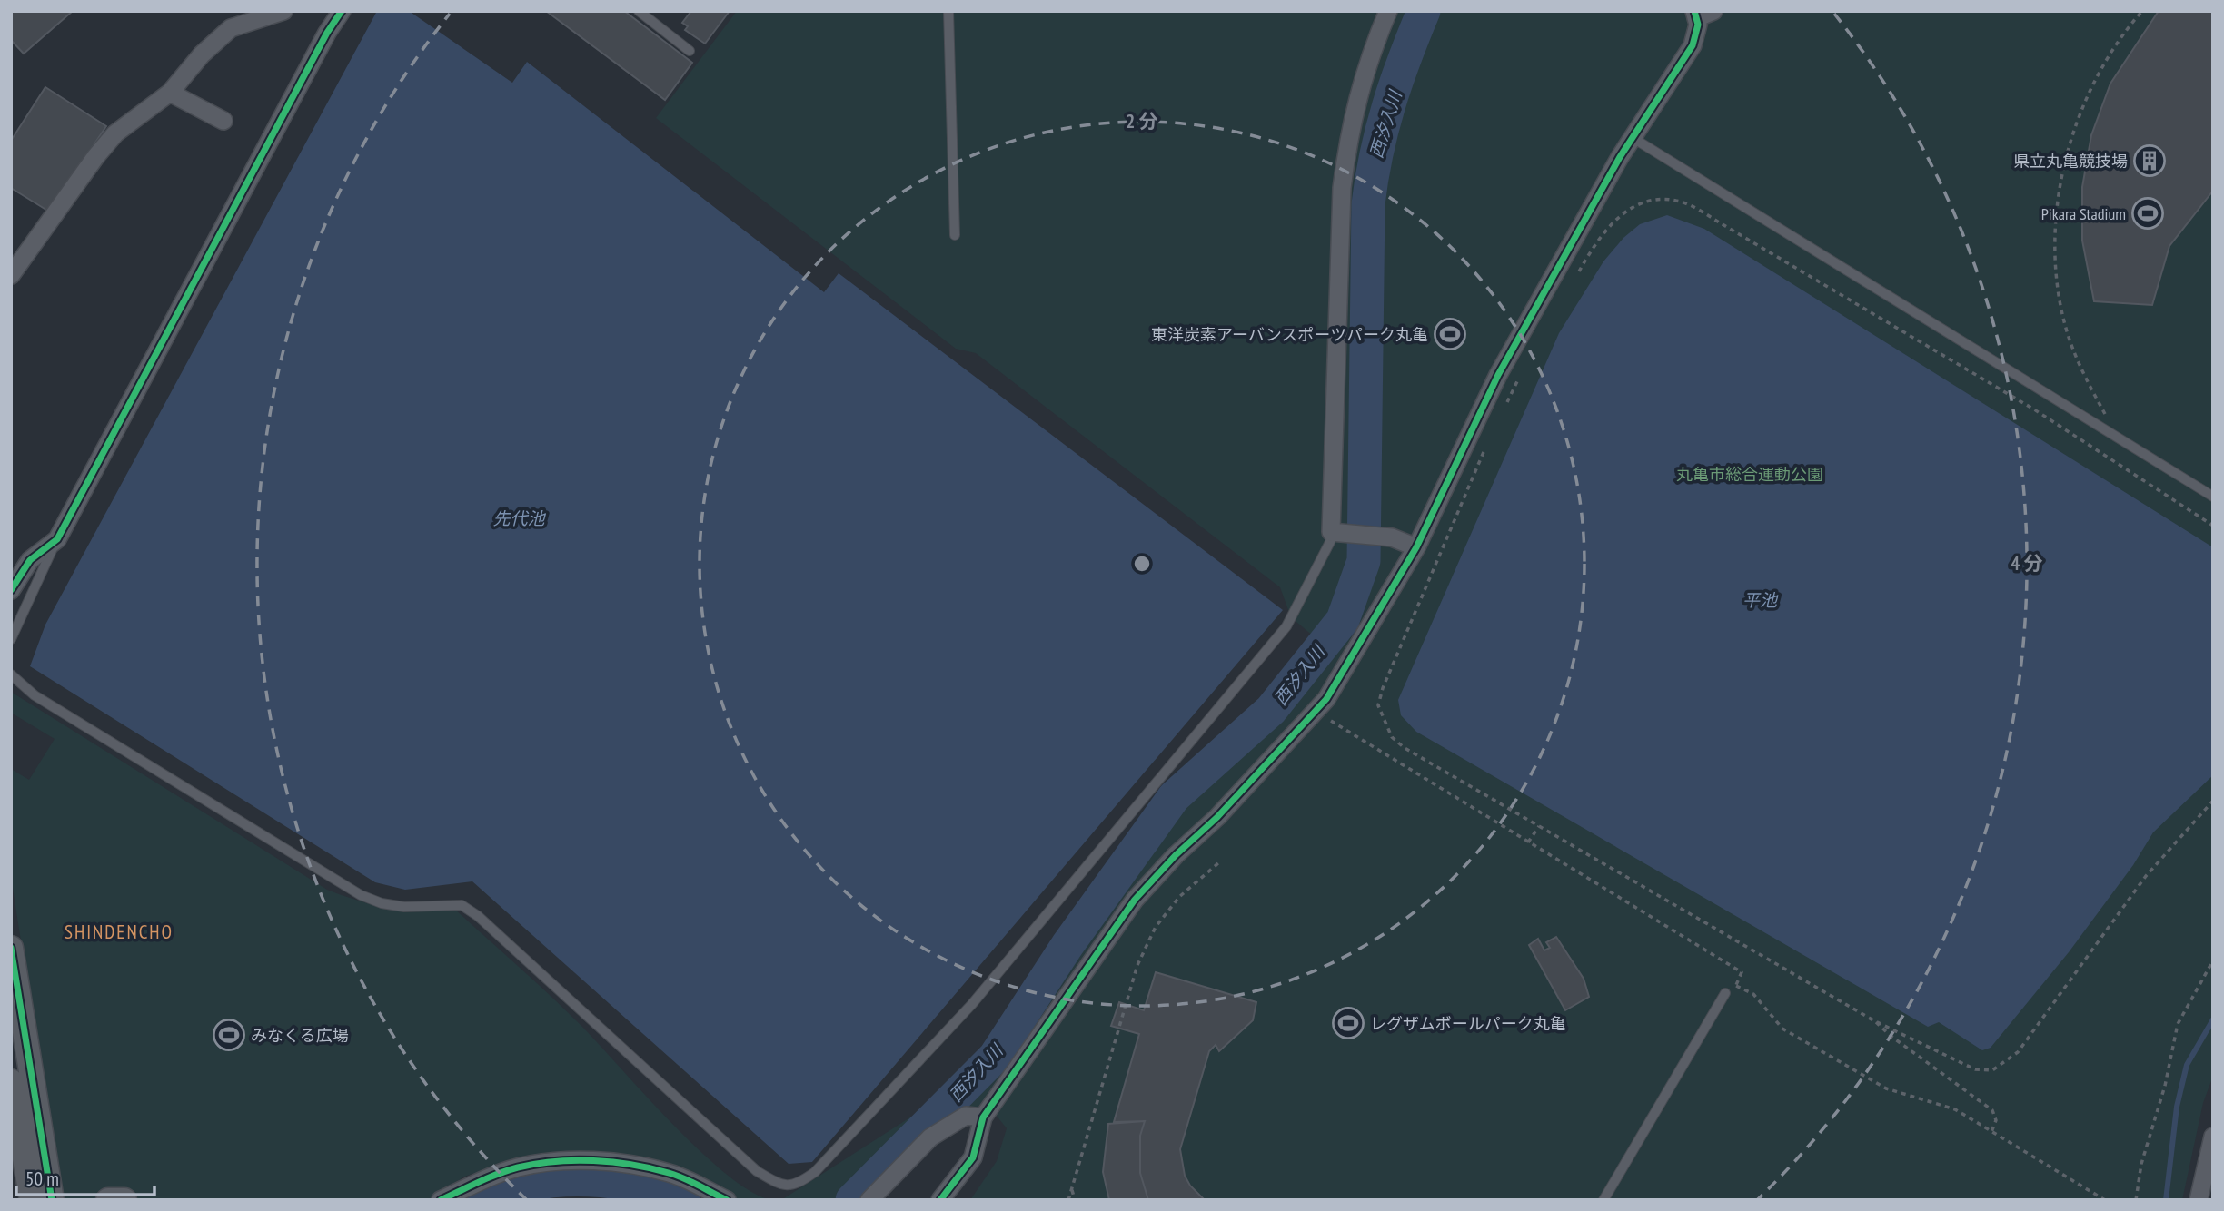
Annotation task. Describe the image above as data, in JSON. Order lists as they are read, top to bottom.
{
  "districts": ["SHINDENCHO"],
  "water": ["西汐入川", "先代池", "平池"],
  "parks": ["丸亀市総合運動公園"],
  "places": {
    "building": ["県立丸亀競技場"],
    "sports": [
      "Pikara Stadium",
      "東洋炭素アーバンスポーツパーク丸亀",
      "レグザムボールパーク丸亀",
      "みなくる広場"
    ]
  },
  "scale_bar": "50 m",
  "rings": ["2 分", "4 分"]
}
